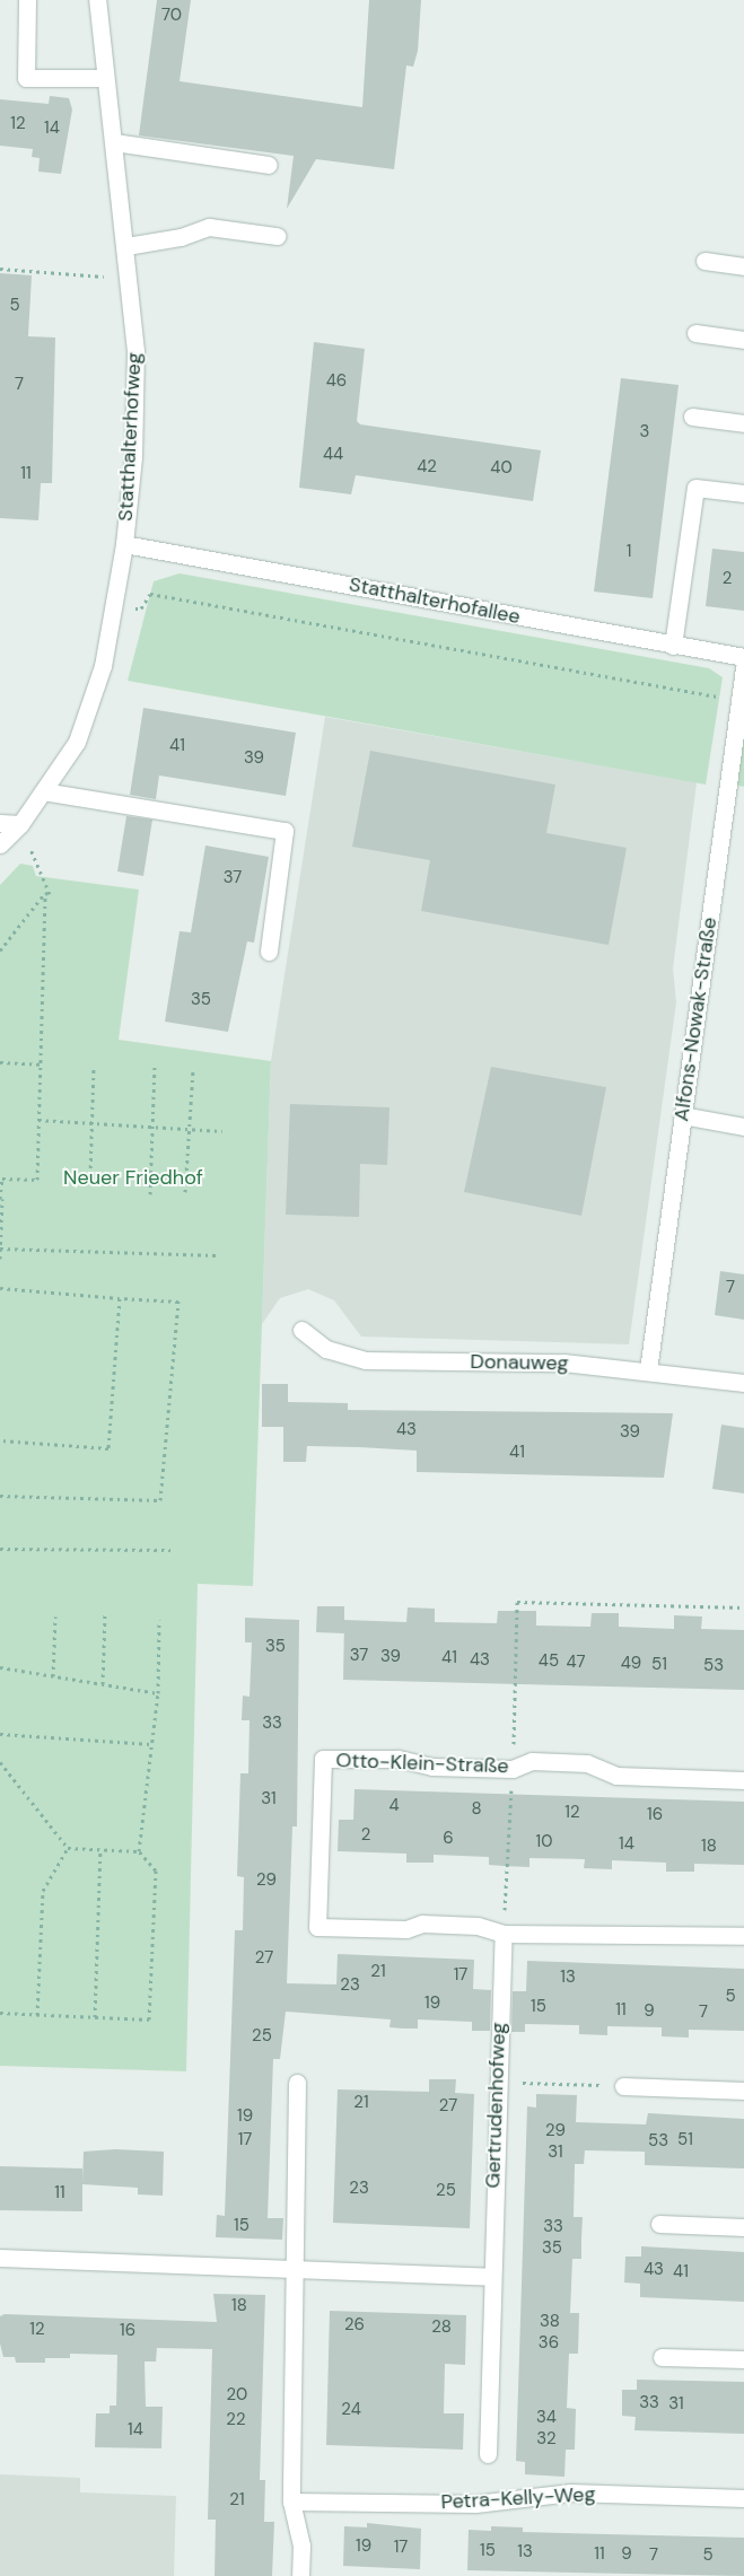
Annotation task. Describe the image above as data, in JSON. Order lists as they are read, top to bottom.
{
  "streets": {
    "street": [
      "Statthalterhofweg",
      "Statthalterhofallee",
      "Alfons-Nowak-Straße",
      "Donauweg",
      "Otto-Klein-Straße",
      "Gertrudenhofweg",
      "Petra-Kelly-Weg"
    ]
  },
  "crossings": [
    ["Statthalterhofweg", "Statthalterhofallee"],
    ["Alfons-Nowak-Straße", "Donauweg"],
    ["Otto-Klein-Straße", "Gertrudenhofweg"]
  ],
  "parks": ["Neuer Friedhof"],
  "house_numbers": [
    "70",
    "12",
    "14",
    "5",
    "46",
    "7",
    "3",
    "44",
    "42",
    "40",
    "11",
    "1",
    "2",
    "41",
    "39",
    "37",
    "35",
    "7",
    "43",
    "39",
    "41",
    "35",
    "37",
    "39",
    "41",
    "43",
    "45",
    "47",
    "49",
    "51",
    "53",
    "33",
    "31",
    "4",
    "8",
    "12",
    "16",
    "2",
    "6",
    "10",
    "14",
    "18",
    "29",
    "27",
    "21",
    "17",
    "13",
    "23",
    "5",
    "19",
    "15",
    "11",
    "9",
    "7",
    "25",
    "21",
    "27",
    "19",
    "29",
    "17",
    "51",
    "53",
    "31",
    "23",
    "25",
    "11",
    "15",
    "33",
    "35",
    "43",
    "41",
    "18",
    "38",
    "26",
    "28",
    "12",
    "16",
    "36",
    "20",
    "33",
    "31",
    "24",
    "34",
    "22",
    "14",
    "32",
    "21",
    "19",
    "17",
    "15",
    "13",
    "11",
    "9",
    "7",
    "5"
  ]
}
